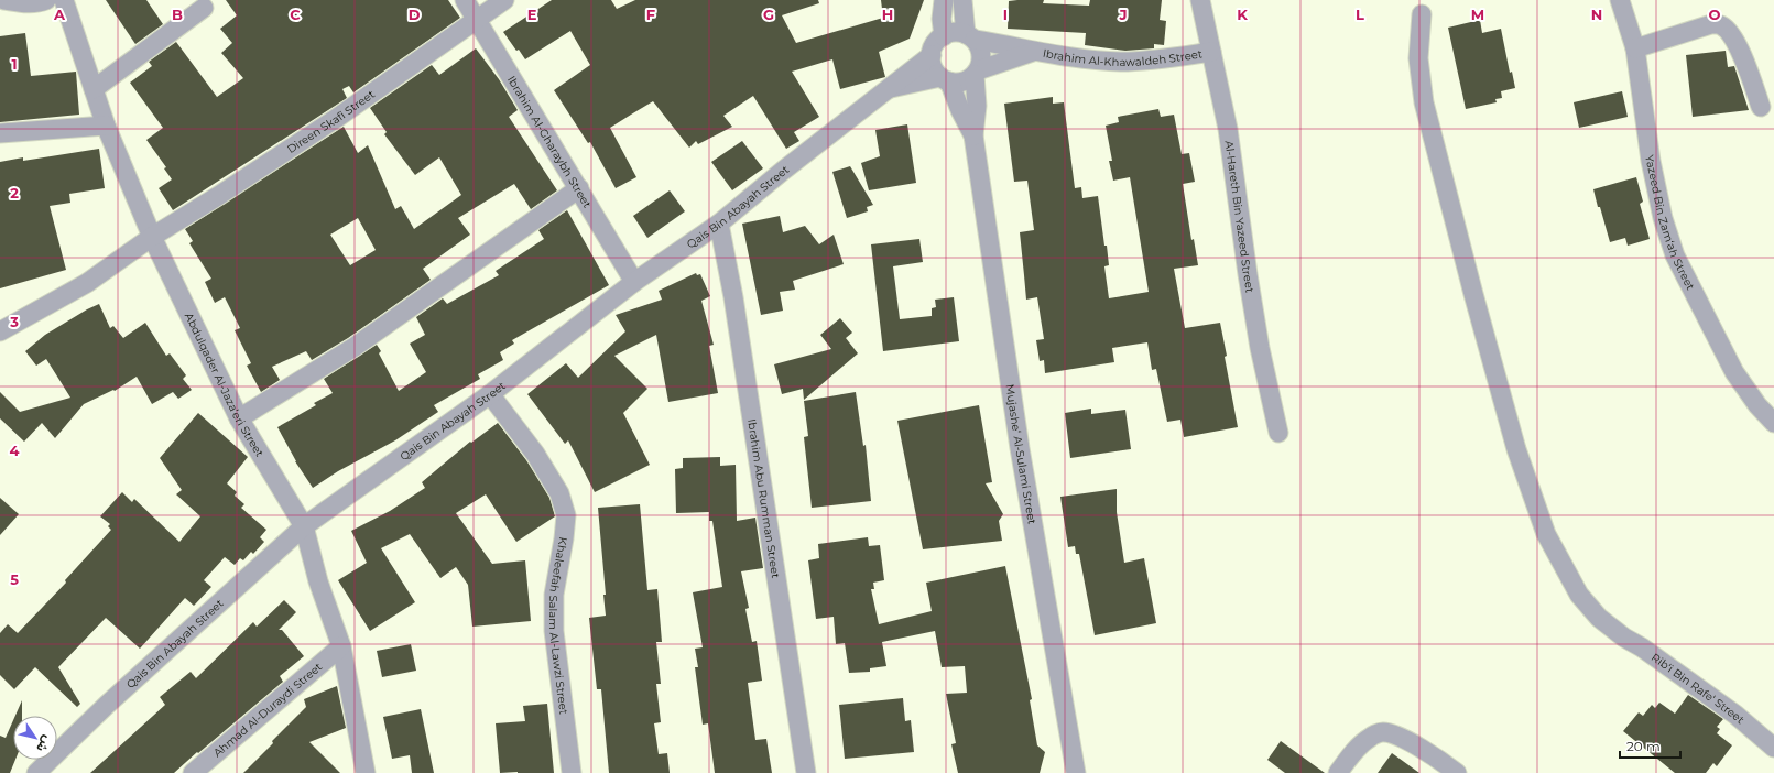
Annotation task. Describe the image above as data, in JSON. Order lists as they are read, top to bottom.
{
  "streets": {
    "street": [
      "Ibrahim Al-Khawaldeh Street",
      "Direen Skafi Street",
      "Ibrahim Al-Gharaybh Street",
      "Qais Bin Abayah Street",
      "Al-Hareth Bin Yazeed Street",
      "Yazeed Bin Zam‘ah Street",
      "Abdulqader Al-Jaza‘eri Street",
      "Mujashe‘ Al-Sulami Street",
      "Ibrahim Abu Rumman Street",
      "Khaleefah Salam Al-Lawzi Street",
      "Rib‘i Bin Rafe‘ Street",
      "Ahmad Al-Duraydi Street"
    ]
  },
  "crossings": [
    ["Ibrahim Al-Khawaldeh Street", "Qais Bin Abayah Street"],
    ["Ibrahim Al-Khawaldeh Street", "Al-Hareth Bin Yazeed Street"],
    ["Ibrahim Al-Khawaldeh Street", "Mujashe‘ Al-Sulami Street"],
    ["Direen Skafi Street", "Ibrahim Al-Gharaybh Street"],
    ["Direen Skafi Street", "Abdulqader Al-Jaza‘eri Street"],
    ["Ibrahim Al-Gharaybh Street", "Qais Bin Abayah Street"],
    ["Qais Bin Abayah Street", "Abdulqader Al-Jaza‘eri Street"],
    ["Qais Bin Abayah Street", "Mujashe‘ Al-Sulami Street"],
    ["Qais Bin Abayah Street", "Ibrahim Abu Rumman Street"],
    ["Qais Bin Abayah Street", "Khaleefah Salam Al-Lawzi Street"],
    ["Abdulqader Al-Jaza‘eri Street", "Ahmad Al-Duraydi Street"]
  ],
  "scale_bar": "20 m",
  "north": "bottom right",
  "grid": {
    "columns": [
      "A",
      "B",
      "C",
      "D",
      "E",
      "F",
      "G",
      "H",
      "I",
      "J",
      "K",
      "L",
      "M",
      "N",
      "O"
    ],
    "rows": [
      "1",
      "2",
      "3",
      "4",
      "5"
    ]
  }
}
